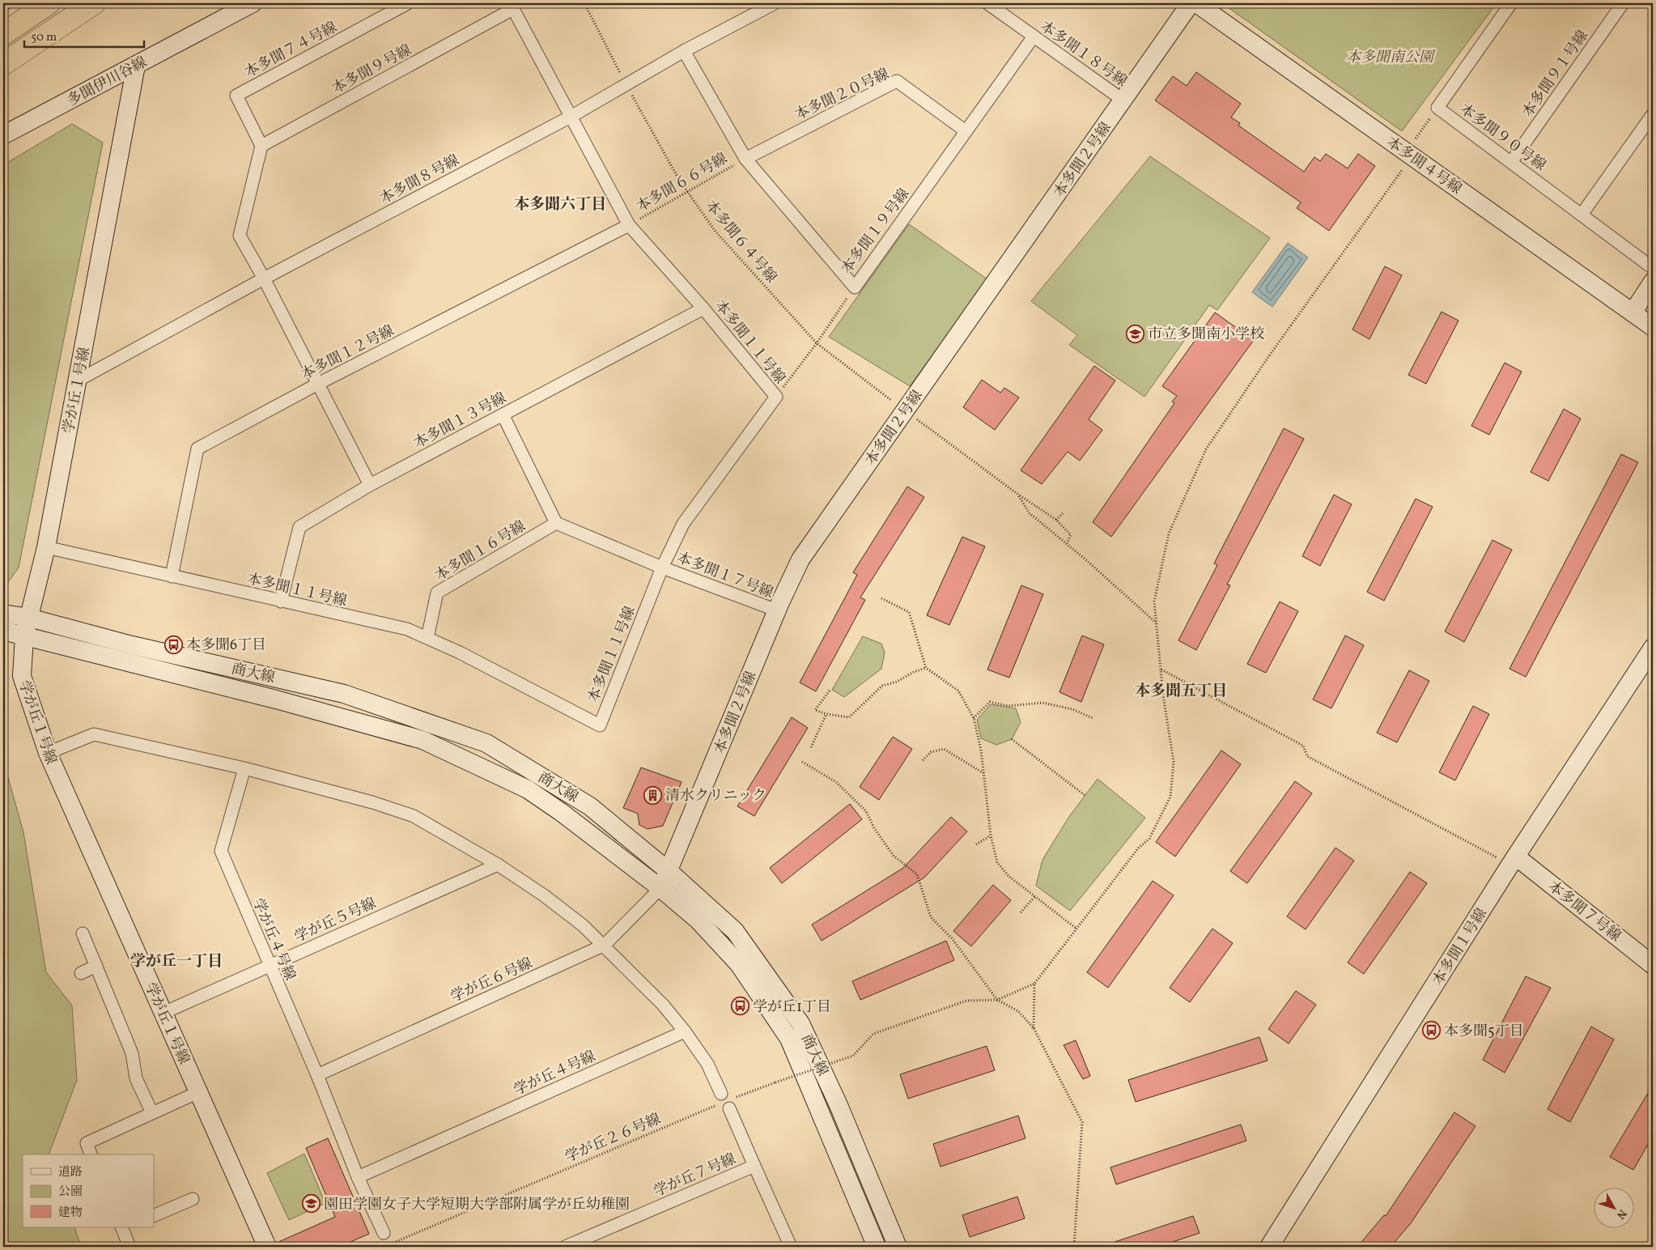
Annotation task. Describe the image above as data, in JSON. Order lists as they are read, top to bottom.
{
  "streets": {
    "street": [
      "本多聞７４号線",
      "本多聞１８号線",
      "本多聞９号線",
      "本多聞９１号線",
      "多聞伊川谷線",
      "本多聞２０号線",
      "本多聞９０号線",
      "本多聞２号線",
      "本多聞４号線",
      "本多聞８号線",
      "本多聞１９号線",
      "本多聞１１号線",
      "本多聞１２号線",
      "学が丘１号線",
      "本多聞１３号線",
      "本多聞１６号線",
      "本多聞１７号線",
      "商大線",
      "本多聞７号線",
      "学が丘５号線",
      "学が丘４号線",
      "本多聞１号線",
      "学が丘６号線",
      "学が丘７号線"
    ],
    "path": ["本多聞６６号線", "本多聞６４号線", "学が丘２６号線"]
  },
  "crossings": [
    ["本多聞７４号線", "本多聞９号線"],
    ["本多聞１８号線", "本多聞２号線"],
    ["本多聞１８号線", "本多聞１９号線"],
    ["本多聞９号線", "本多聞８号線"],
    ["本多聞９号線", "本多聞１１号線"],
    ["本多聞９１号線", "本多聞９０号線"],
    ["多聞伊川谷線", "学が丘１号線"],
    ["本多聞２０号線", "本多聞６６号線"],
    ["本多聞２０号線", "本多聞１９号線"],
    ["本多聞２号線", "本多聞６４号線"],
    ["本多聞２号線", "本多聞１７号線"],
    ["本多聞２号線", "商大線"],
    ["本多聞２号線", "学が丘６号線"],
    ["本多聞８号線", "本多聞１９号線"],
    ["本多聞８号線", "本多聞６４号線"],
    ["本多聞８号線", "本多聞１１号線"],
    ["本多聞８号線", "学が丘１号線"],
    ["本多聞６６号線", "本多聞１９号線"],
    ["本多聞６６号線", "本多聞６４号線"],
    ["本多聞６６号線", "本多聞１１号線"],
    ["本多聞６６号線", "本多聞１２号線"],
    ["本多聞１１号線", "本多聞１２号線"],
    ["本多聞１１号線", "学が丘１号線"],
    ["本多聞１１号線", "本多聞１３号線"],
    ["本多聞１１号線", "本多聞１６号線"],
    ["本多聞１１号線", "本多聞１７号線"],
    ["学が丘１号線", "商大線"],
    ["学が丘１号線", "学が丘５号線"],
    ["本多聞１６号線", "本多聞１７号線"],
    ["商大線", "学が丘６号線"],
    ["本多聞７号線", "本多聞１号線"],
    ["学が丘５号線", "学が丘４号線"],
    ["学が丘４号線", "学が丘６号線"]
  ],
  "districts": ["本多聞六丁目", "本多聞五丁目", "学が丘一丁目"],
  "parks": ["本多聞南公園"],
  "places": {
    "school or university": ["市立多聞南小学校", "園田学園女子大学短期大学部附属学が丘幼稚園"],
    "bus stop": ["本多聞6丁目", "学が丘1丁目", "本多聞5丁目"],
    "building": ["清水クリニック"]
  },
  "legend": ["道路", "公園", "建物"],
  "scale_bar": "50 m",
  "north": "bottom right"
}
